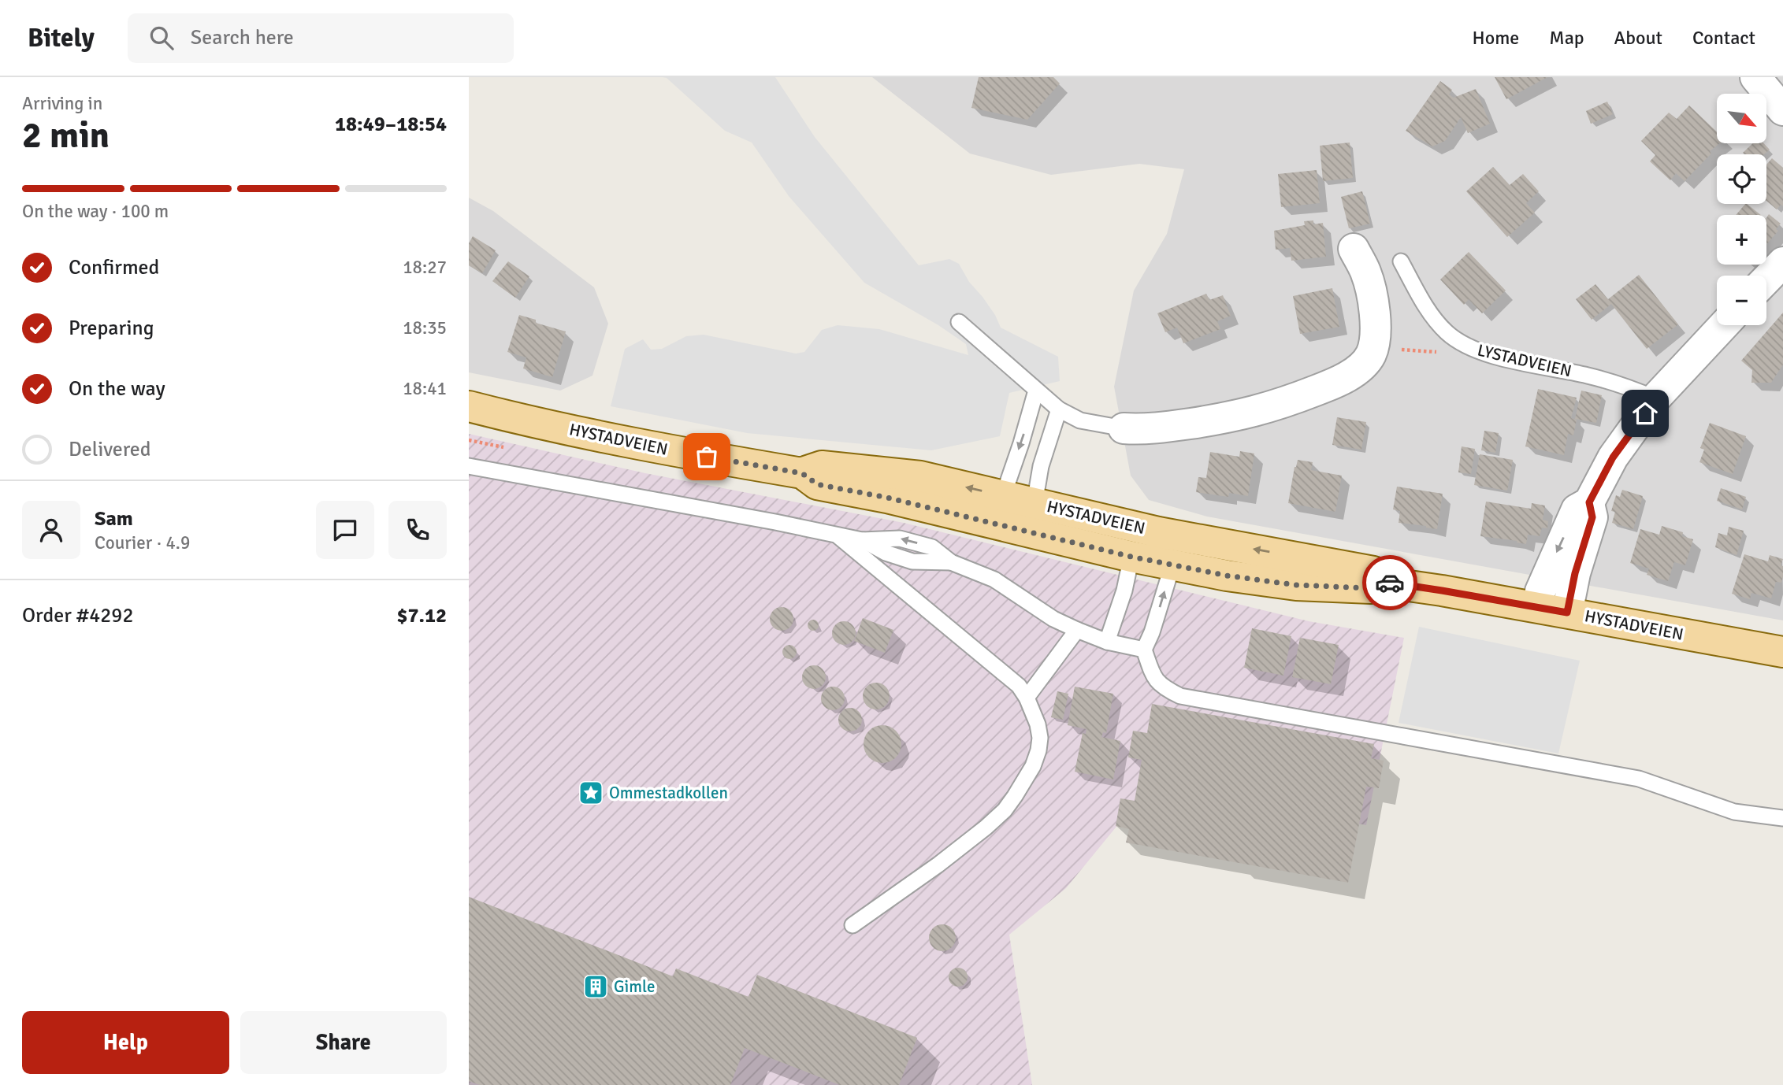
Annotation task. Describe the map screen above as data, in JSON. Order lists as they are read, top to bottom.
{
  "streets": {
    "main road": ["HYSTADVEIEN"],
    "lane": ["LYSTADVEIEN"]
  },
  "places": {
    "place": ["Ommestadkollen"],
    "building": ["Gimle"]
  },
  "north": "bottom right",
  "page": {
    "header": "Bitely",
    "search": "Search here",
    "nav": [
      "Home",
      "Map",
      "About",
      "Contact"
    ],
    "heading": ["2 min", "Arriving in", "18:49–18:54"],
    "panel": [
      "Sam",
      "Courier · 4.9",
      "Order #4292",
      "$7.12"
    ],
    "map_buttons": ["+", "−"],
    "bar": "On the way · 100 m",
    "list": [
      ["Confirmed", "18:27"],
      ["Preparing", "18:35"],
      ["On the way", "18:41"],
      "Delivered"
    ],
    "buttons": ["Help", "Share"]
  }
}
